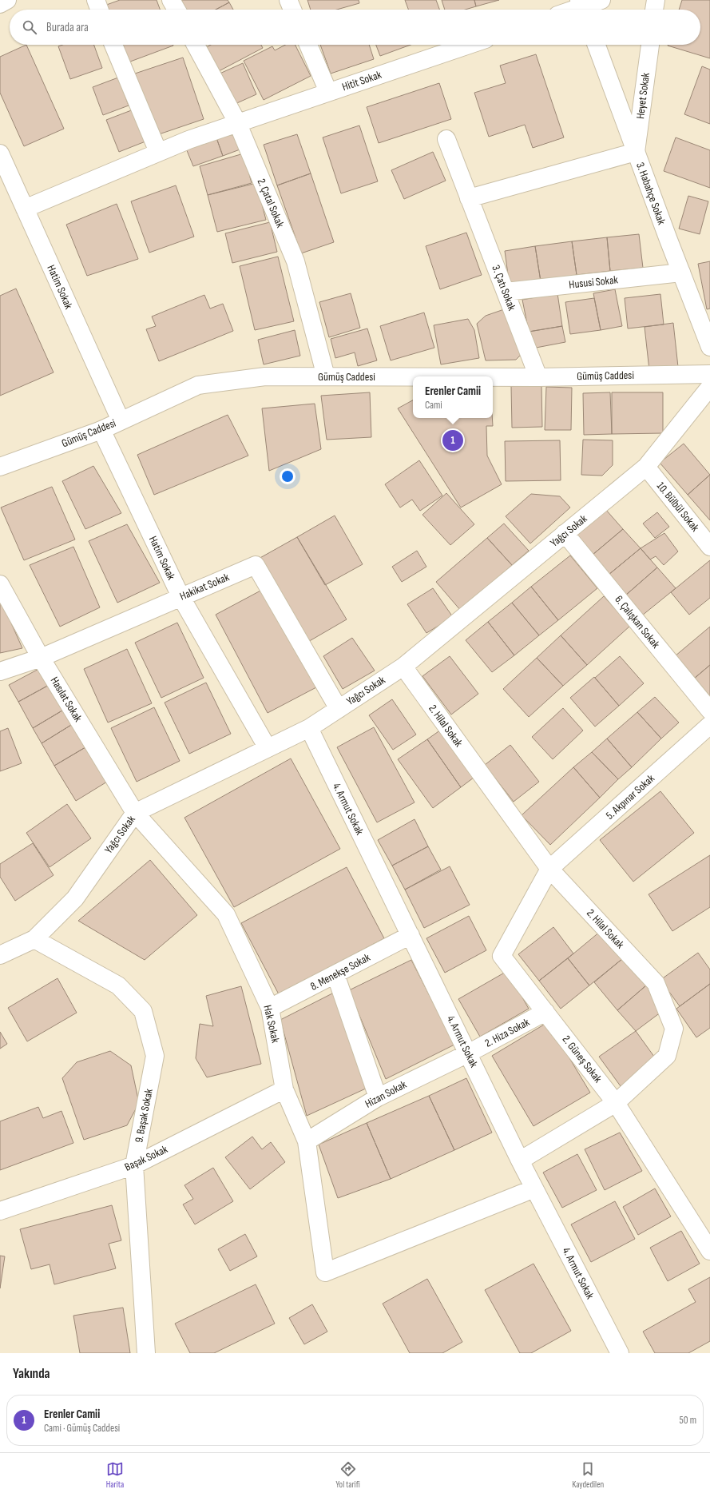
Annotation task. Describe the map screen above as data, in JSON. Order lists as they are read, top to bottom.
{
  "streets": {
    "street": [
      "Hitit Sokak",
      "Heyet Sokak",
      "3. Habahçe Sokak",
      "2. Çatal Sokak",
      "Hususi Sokak",
      "Hatim Sokak",
      "3. Çatı Sokak",
      "Gümüş Caddesi",
      "10. Bülbül Sokak",
      "Yağcı Sokak",
      "Hakikat Sokak",
      "6. Çalışkan Sokak",
      "Hasılat Sokak",
      "2. Hilal Sokak",
      "5. Akpınar Sokak",
      "4. Armut Sokak",
      "8. Menekşe Sokak",
      "Hak Sokak",
      "2. Hiza Sokak",
      "2. Güneş Sokak",
      "Hizan Sokak",
      "9. Başak Sokak",
      "Başak Sokak"
    ]
  },
  "crossings": [
    ["Hitit Sokak", "2. Çatal Sokak"],
    ["Hitit Sokak", "Hatim Sokak"],
    ["Heyet Sokak", "3. Habahçe Sokak"],
    ["3. Habahçe Sokak", "Hususi Sokak"],
    ["2. Çatal Sokak", "Gümüş Caddesi"],
    ["Hususi Sokak", "3. Çatı Sokak"],
    ["Hatim Sokak", "Gümüş Caddesi"],
    ["Hatim Sokak", "Yağcı Sokak"],
    ["Hatim Sokak", "Hakikat Sokak"],
    ["3. Çatı Sokak", "Gümüş Caddesi"],
    ["10. Bülbül Sokak", "Yağcı Sokak"],
    ["Yağcı Sokak", "Hakikat Sokak"],
    ["Yağcı Sokak", "6. Çalışkan Sokak"],
    ["Yağcı Sokak", "Hasılat Sokak"],
    ["Yağcı Sokak", "2. Hilal Sokak"],
    ["Yağcı Sokak", "4. Armut Sokak"],
    ["Yağcı Sokak", "Hak Sokak"],
    ["Yağcı Sokak", "9. Başak Sokak"],
    ["Hakikat Sokak", "Hasılat Sokak"],
    ["Hasılat Sokak", "Hak Sokak"],
    ["2. Hilal Sokak", "5. Akpınar Sokak"],
    ["2. Hilal Sokak", "4. Armut Sokak"],
    ["2. Hilal Sokak", "2. Güneş Sokak"],
    ["5. Akpınar Sokak", "2. Güneş Sokak"],
    ["4. Armut Sokak", "8. Menekşe Sokak"],
    ["4. Armut Sokak", "Hak Sokak"],
    ["4. Armut Sokak", "2. Hiza Sokak"],
    ["4. Armut Sokak", "Hizan Sokak"],
    ["8. Menekşe Sokak", "Hak Sokak"],
    ["Hak Sokak", "Hizan Sokak"],
    ["Hak Sokak", "Başak Sokak"],
    ["2. Hiza Sokak", "2. Güneş Sokak"],
    ["2. Hiza Sokak", "Hizan Sokak"],
    ["9. Başak Sokak", "Başak Sokak"]
  ],
  "page": {
    "search": "Burada ara",
    "popup": ["Erenler Camii", "Cami"],
    "pins": "1",
    "heading": "Yakında",
    "list": [
      {
        "mark": "1",
        "name": "Erenler Camii",
        "note": "Cami · Gümüş Caddesi",
        "value": "50 m"
      }
    ],
    "nav": ["Harita", "Yol tarifi", "Kaydedilen"]
  }
}
